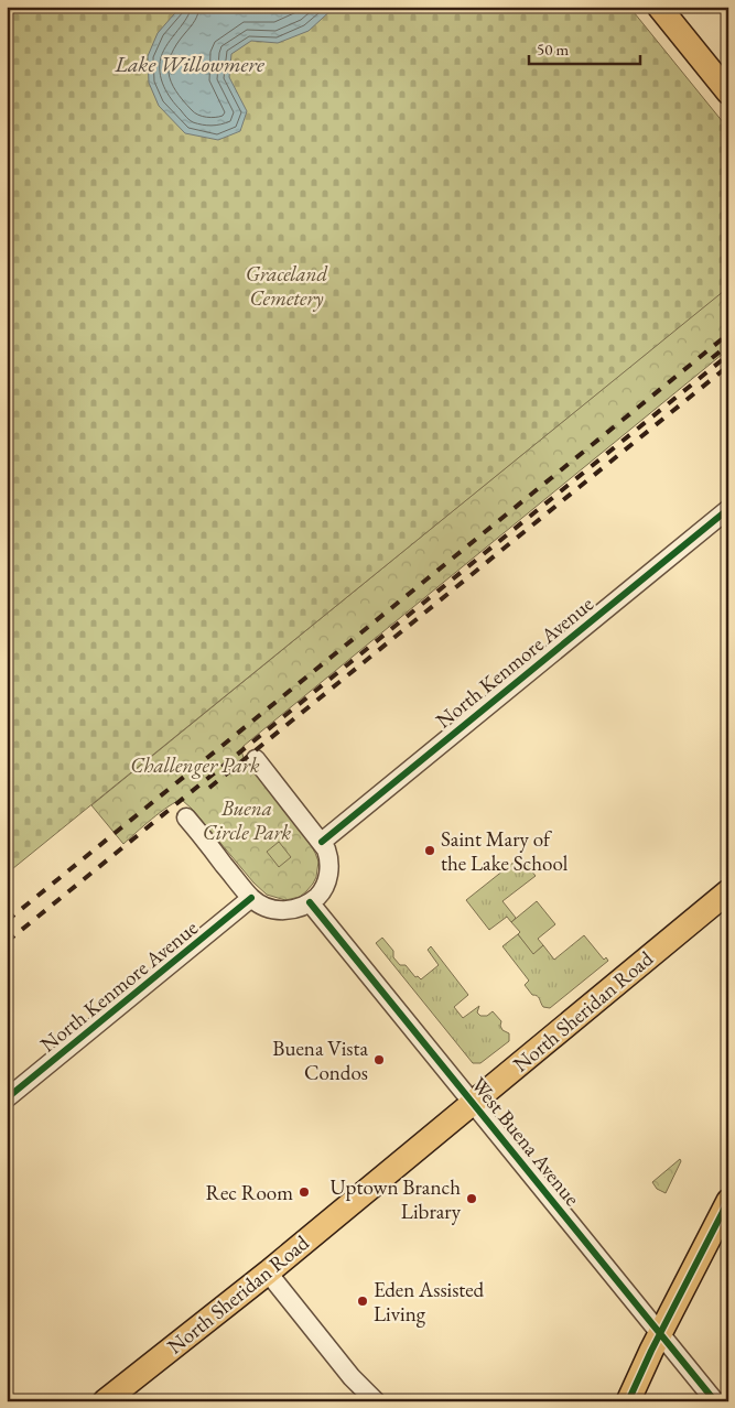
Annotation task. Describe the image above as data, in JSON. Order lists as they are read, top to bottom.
{
  "streets": {
    "main road": ["North Sheridan Road"],
    "street": ["North Kenmore Avenue", "West Buena Avenue"]
  },
  "crossings": [
    ["North Sheridan Road", "West Buena Avenue"]
  ],
  "water": ["Lake Willowmere"],
  "parks": ["Graceland Cemetery", "Challenger Park", "Buena Circle Park"],
  "places": [
    "Saint Mary of the Lake School",
    "Buena Vista Condos",
    "Rec Room",
    "Uptown Branch Library",
    "Eden Assisted Living"
  ],
  "scale_bar": "50 m"
}
